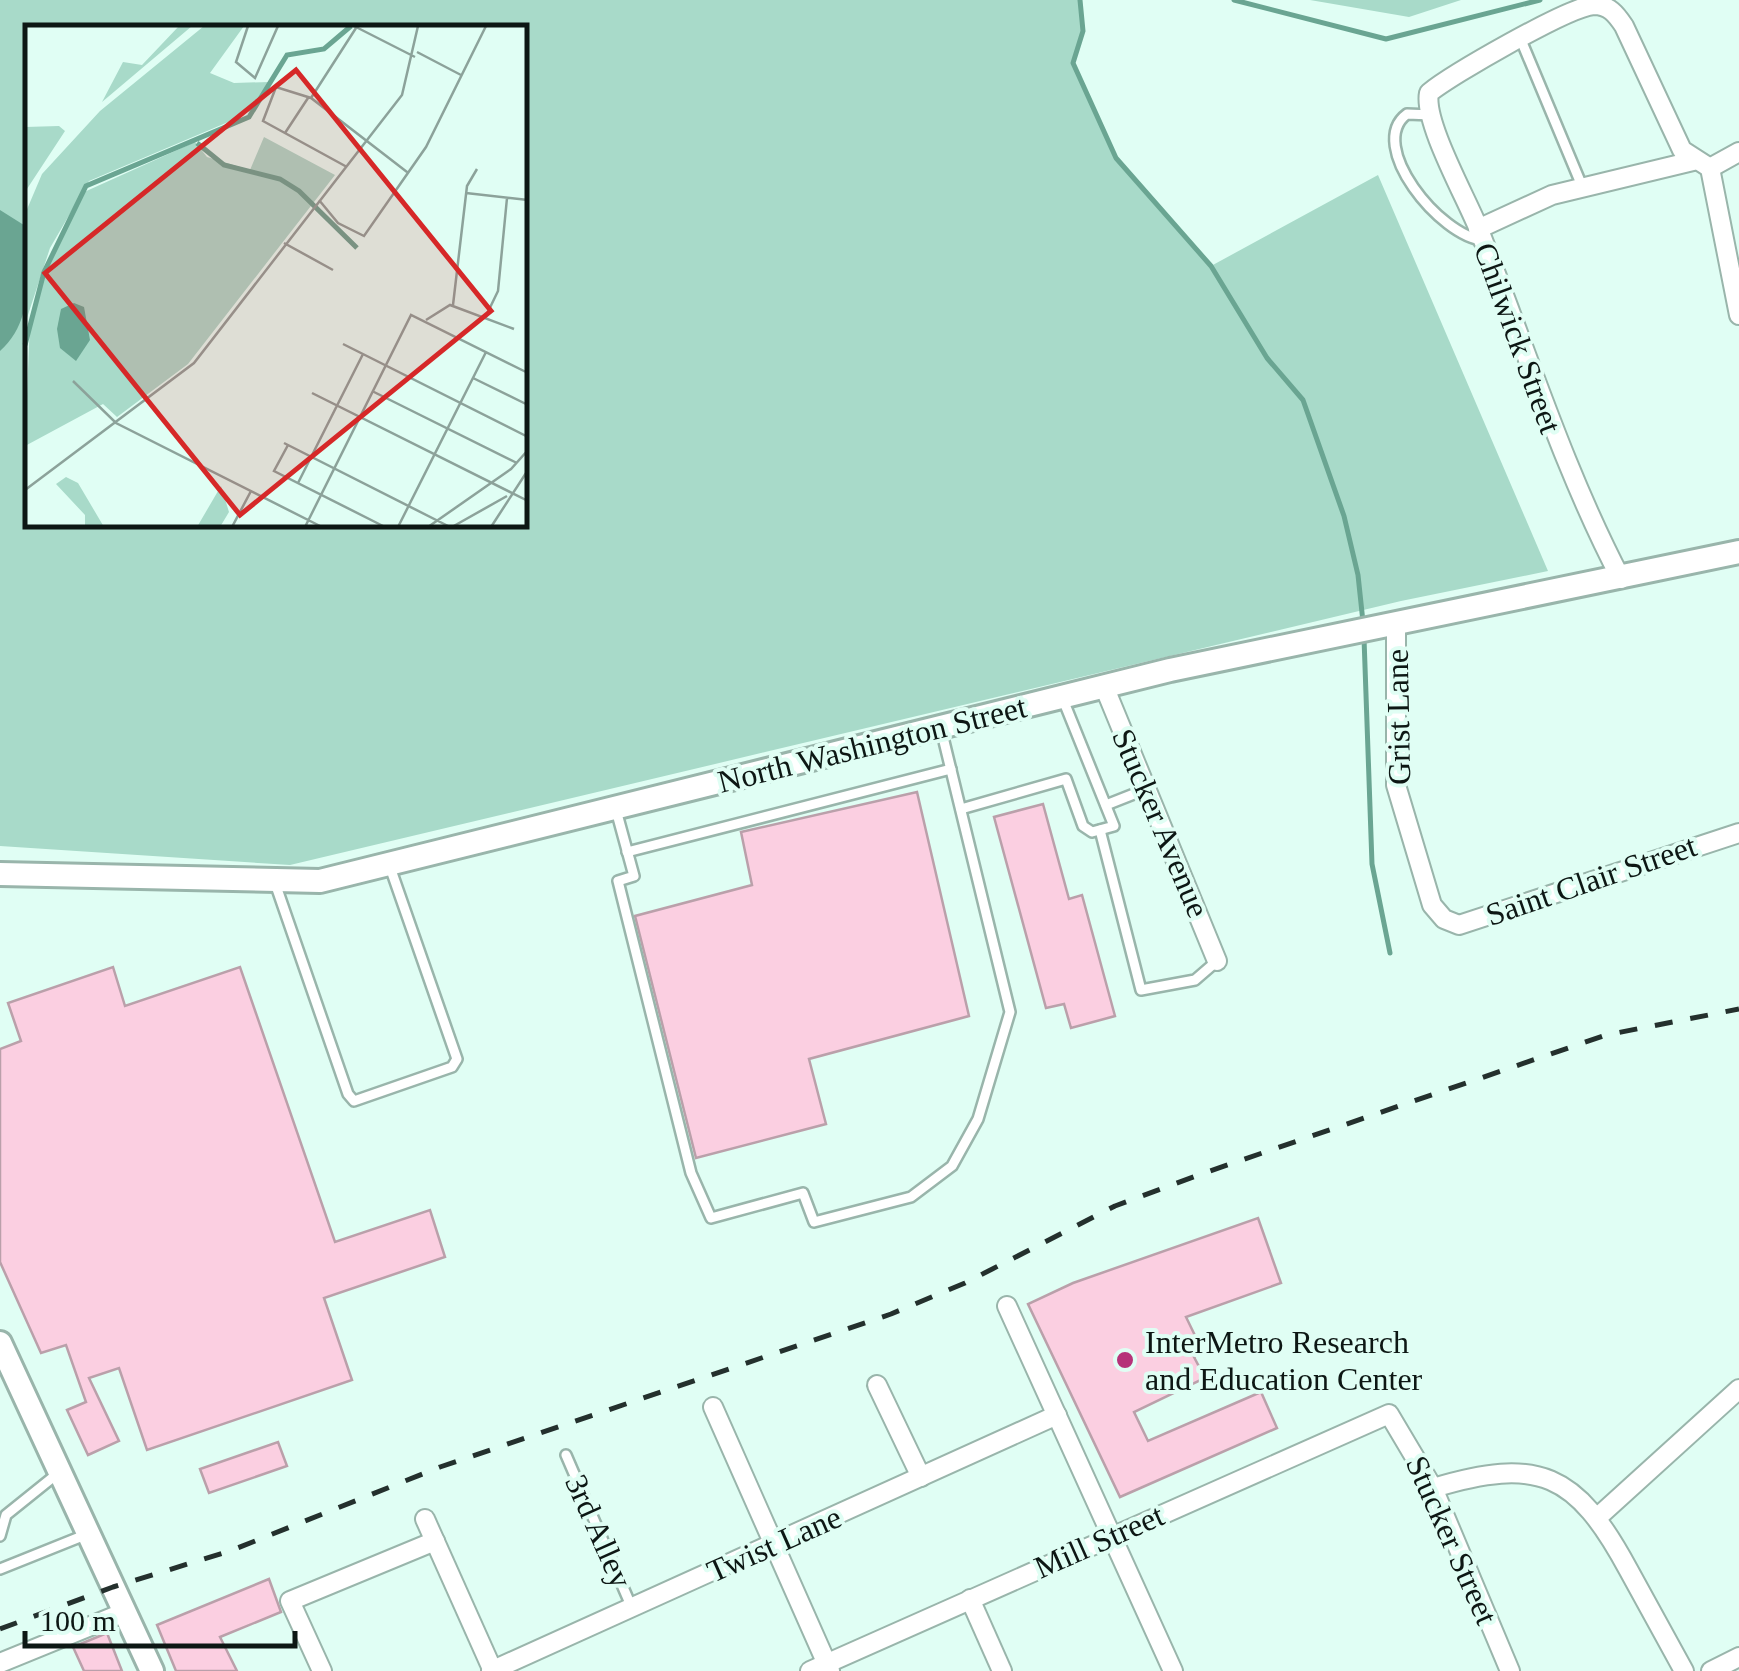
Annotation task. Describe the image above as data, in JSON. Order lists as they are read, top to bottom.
{
  "streets": {
    "street": [
      "Chilwick Street",
      "Grist Lane",
      "North Washington Street",
      "Stucker Avenue",
      "Saint Clair Street",
      "Stucker Street",
      "Mill Street",
      "Twist Lane"
    ],
    "lane": ["3rd Alley"]
  },
  "crossings": [
    ["Chilwick Street", "North Washington Street"],
    ["Grist Lane", "North Washington Street"],
    ["Grist Lane", "Saint Clair Street"],
    ["North Washington Street", "Stucker Avenue"],
    ["3rd Alley", "Twist Lane"],
    ["Stucker Street", "Mill Street"]
  ],
  "places": ["InterMetro Research and Education Center"],
  "scale_bar": "100 m"
}
